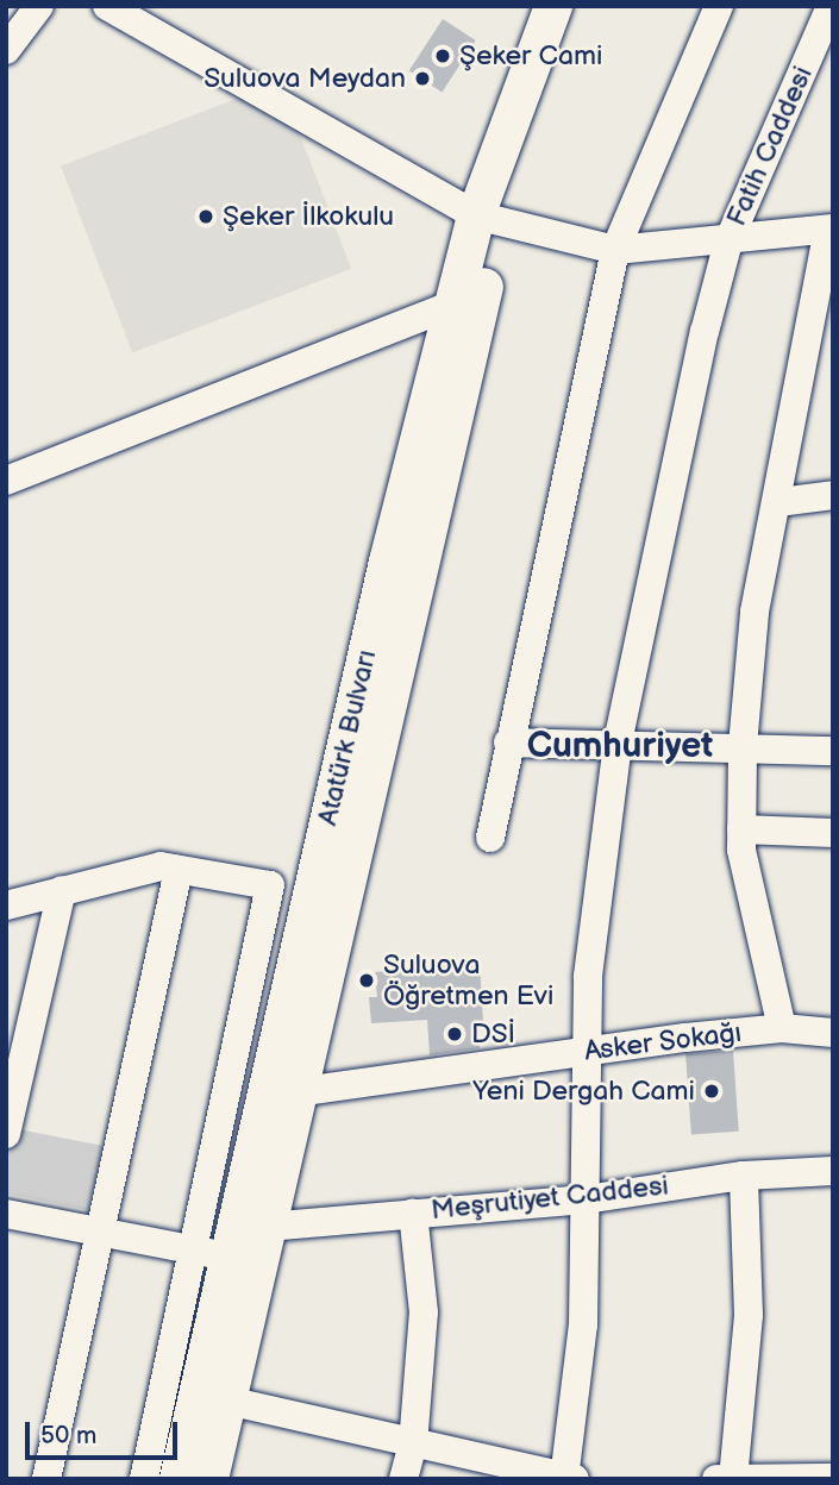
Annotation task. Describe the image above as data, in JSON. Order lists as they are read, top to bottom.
{
  "streets": {
    "main road": ["Atatürk Bulvarı"],
    "street": ["Fatih Caddesi", "Asker Sokağı", "Meşrutiyet Caddesi"]
  },
  "crossings": [
    ["Fatih Caddesi", "Asker Sokağı"],
    ["Fatih Caddesi", "Meşrutiyet Caddesi"],
    ["Atatürk Bulvarı", "Asker Sokağı"],
    ["Atatürk Bulvarı", "Meşrutiyet Caddesi"]
  ],
  "districts": ["Cumhuriyet"],
  "places": [
    "Şeker Cami",
    "Suluova Meydan",
    "Şeker İlkokulu",
    "Suluova Öğretmen Evi",
    "DSİ",
    "Yeni Dergah Cami"
  ],
  "scale_bar": "50 m"
}
